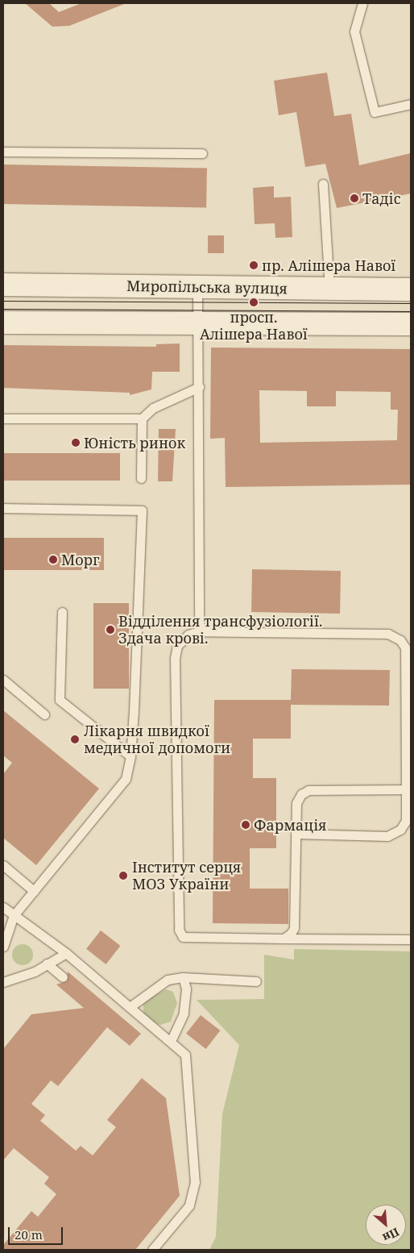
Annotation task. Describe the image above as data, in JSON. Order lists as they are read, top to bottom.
{
  "streets": {
    "street": ["Миропільська вулиця"]
  },
  "places": [
    "Тадіс",
    "пр. Алішера Навої",
    "просп. Алішера Навої",
    "Юність ринок",
    "Морг",
    "Відділення трансфузіології. Здача крові.",
    "Лікарня швидкої медичної допомоги",
    "Фармація",
    "Інститут серця МОЗ України"
  ],
  "scale_bar": "20 m",
  "north": "bottom right"
}
